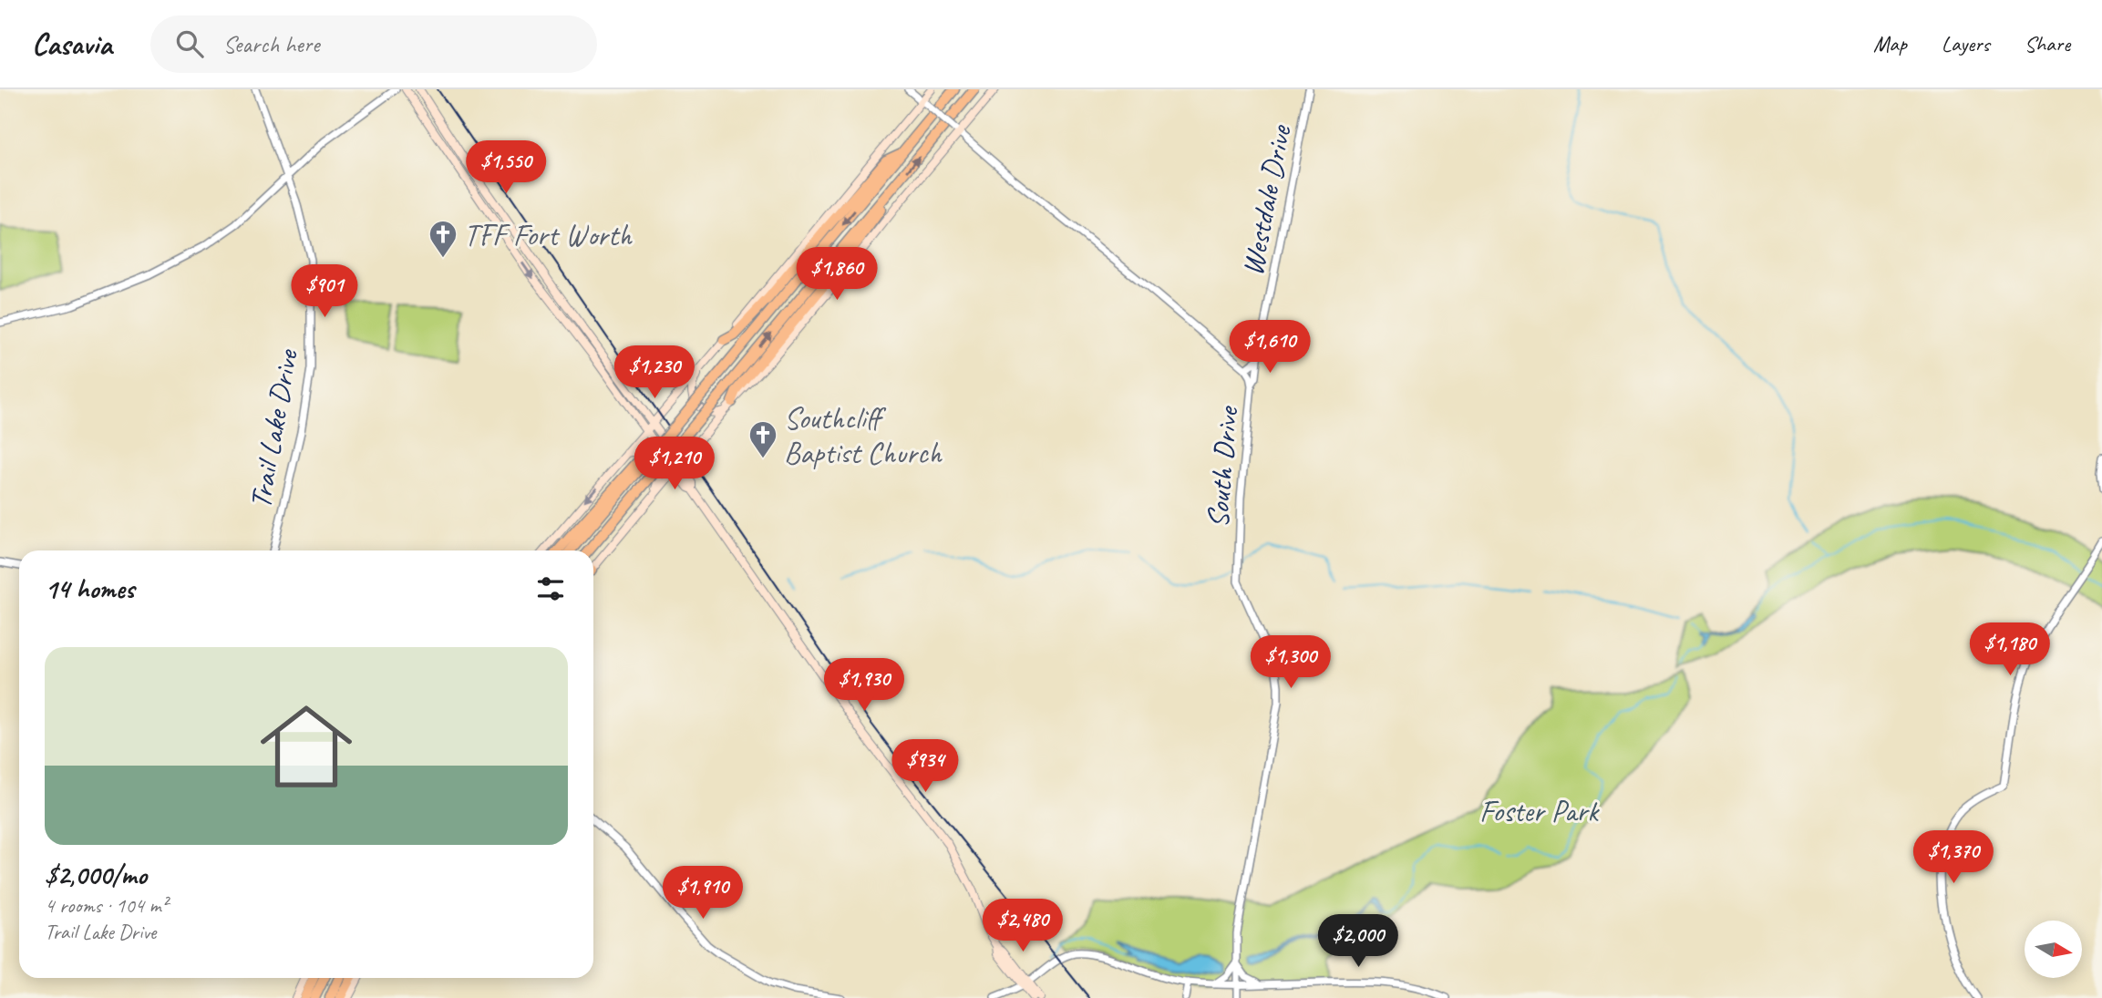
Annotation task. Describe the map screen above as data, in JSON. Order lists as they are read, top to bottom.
{
  "streets": {
    "street": ["Westdale Drive", "Trail Lake Drive", "South Drive"]
  },
  "crossings": [
    ["Westdale Drive", "South Drive"]
  ],
  "parks": ["Foster Park"],
  "places": {
    "church": ["TFF Fort Worth", "Southcliff Baptist Church"]
  },
  "north": "right",
  "page": {
    "header": "Casavia",
    "search": "Search here",
    "nav": ["Map", "Layers", "Share"],
    "price": [
      "$1,550",
      "$1,860",
      "$901",
      "$1,610",
      "$1,230",
      "$1,210",
      "$1,180",
      "$1,300",
      "$1,930",
      "$934",
      "$1,370",
      "$1,910",
      "$2,480",
      "$2,000"
    ],
    "heading": "14 homes",
    "list": [
      {
        "name": "$2,000/mo",
        "note": "4 rooms · 104 m² · Trail Lake Drive"
      }
    ]
  }
}
